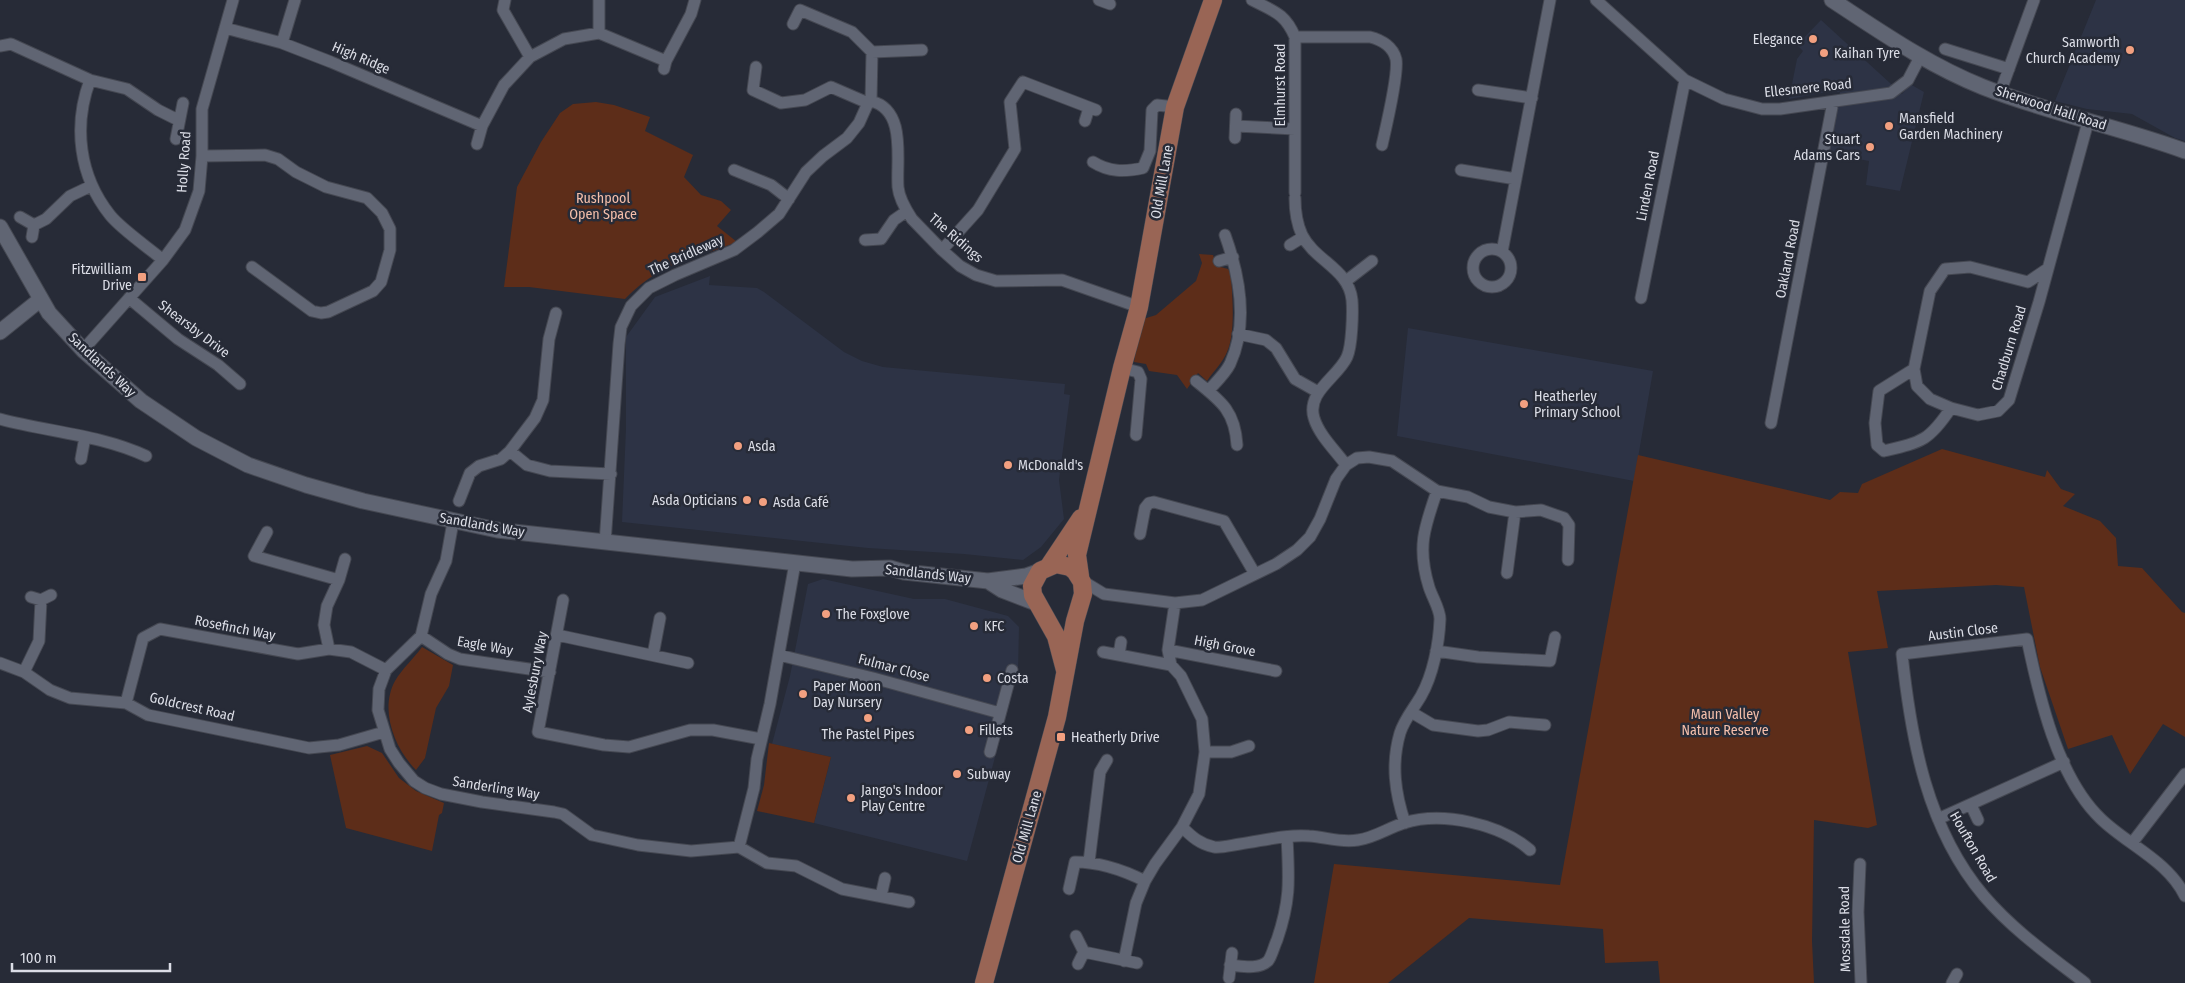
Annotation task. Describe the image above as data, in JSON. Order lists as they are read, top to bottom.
{
  "streets": {
    "main road": ["Old Mill Lane"],
    "street": [
      "High Ridge",
      "Elmhurst Road",
      "Ellesmere Road",
      "Sherwood Hall Road",
      "Holly Road",
      "Linden Road",
      "The Ridings",
      "The Bridleway",
      "Oakland Road",
      "Shearsby Drive",
      "Chadburn Road",
      "Sandlands Way",
      "Rosefinch Way",
      "Austin Close",
      "Eagle Way",
      "High Grove",
      "Fulmar Close",
      "Aylesbury Way",
      "Goldcrest Road",
      "Sanderling Way",
      "Houfton Road",
      "Mossdale Road"
    ]
  },
  "crossings": [
    ["High Ridge", "Holly Road"],
    ["Ellesmere Road", "Sherwood Hall Road"],
    ["Ellesmere Road", "Linden Road"],
    ["Ellesmere Road", "Oakland Road"],
    ["Sherwood Hall Road", "Chadburn Road"],
    ["Holly Road", "Shearsby Drive"],
    ["Holly Road", "Sandlands Way"],
    ["Old Mill Lane", "The Ridings"],
    ["The Ridings", "The Bridleway"],
    ["The Bridleway", "Sandlands Way"],
    ["Rosefinch Way", "Goldcrest Road"],
    ["Rosefinch Way", "Sanderling Way"],
    ["Austin Close", "Houfton Road"],
    ["Eagle Way", "Aylesbury Way"],
    ["Goldcrest Road", "Sanderling Way"]
  ],
  "parks": ["Rushpool Open Space", "Maun Valley Nature Reserve"],
  "places": {
    "other": [
      "Elegance",
      "Samworth Church Academy",
      "Kaihan Tyre",
      "Mansfield Garden Machinery",
      "Stuart Adams Cars",
      "Heatherley Primary School",
      "Asda",
      "McDonald's",
      "Asda Opticians",
      "Asda Café",
      "The Foxglove",
      "KFC",
      "Costa",
      "Paper Moon Day Nursery",
      "The Pastel Pipes",
      "Fillets",
      "Subway",
      "Jango's Indoor Play Centre"
    ],
    "transit": ["Fitzwilliam Drive", "Heatherly Drive"]
  },
  "scale_bar": "100 m"
}
